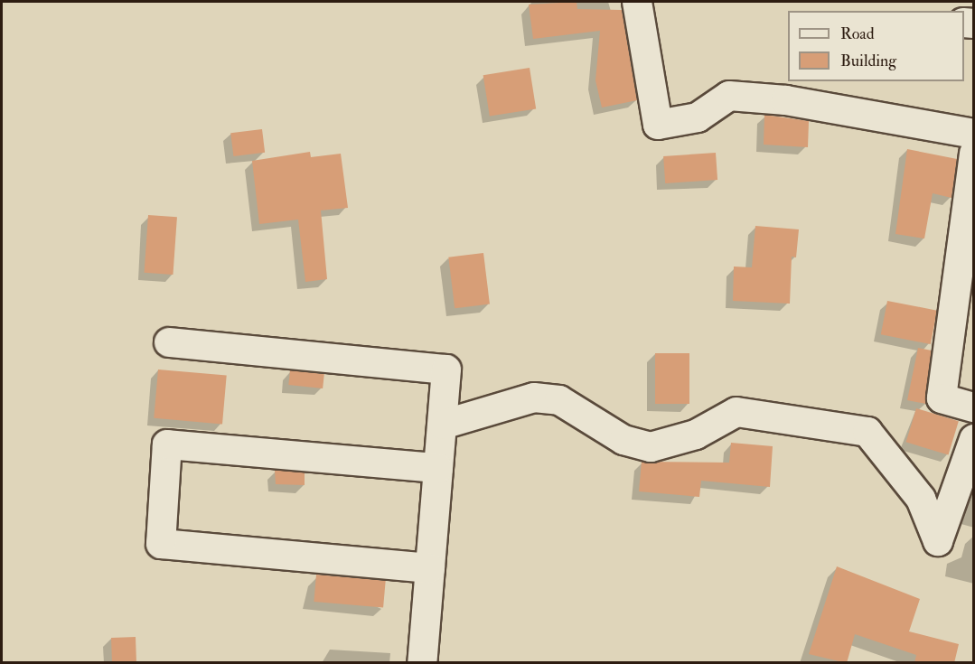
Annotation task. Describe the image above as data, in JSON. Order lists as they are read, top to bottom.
{
  "legend": ["Road", "Building"]
}
